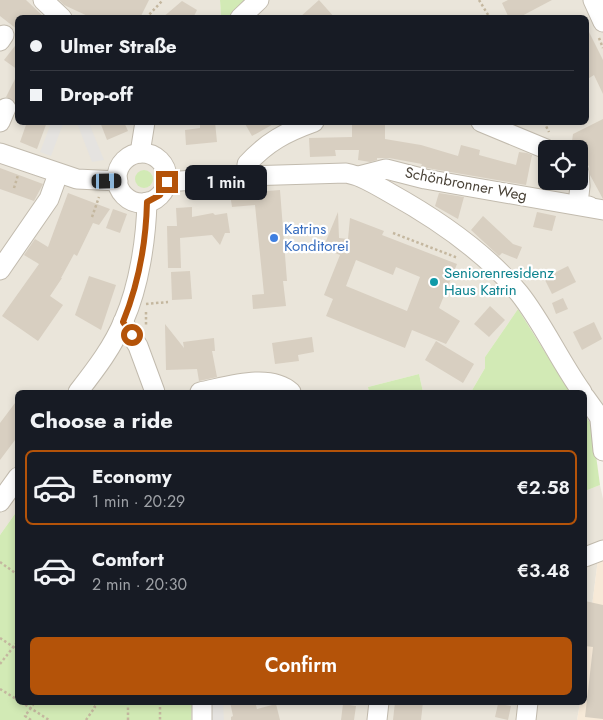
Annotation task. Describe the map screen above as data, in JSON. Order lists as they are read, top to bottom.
{
  "streets": {
    "street": ["Schönbronner Weg"]
  },
  "places": ["Katrins Konditorei", "Seniorenresidenz Haus Katrin"],
  "page": {
    "banner": ["Ulmer Straße", "Drop-off"],
    "bubble": "1 min",
    "heading": "Choose a ride",
    "list": [
      {
        "name": "Economy",
        "note": "1 min · 20:29",
        "value": "€2.58"
      },
      {
        "name": "Comfort",
        "note": "2 min · 20:30",
        "value": "€3.48"
      }
    ],
    "buttons": "Confirm"
  }
}
